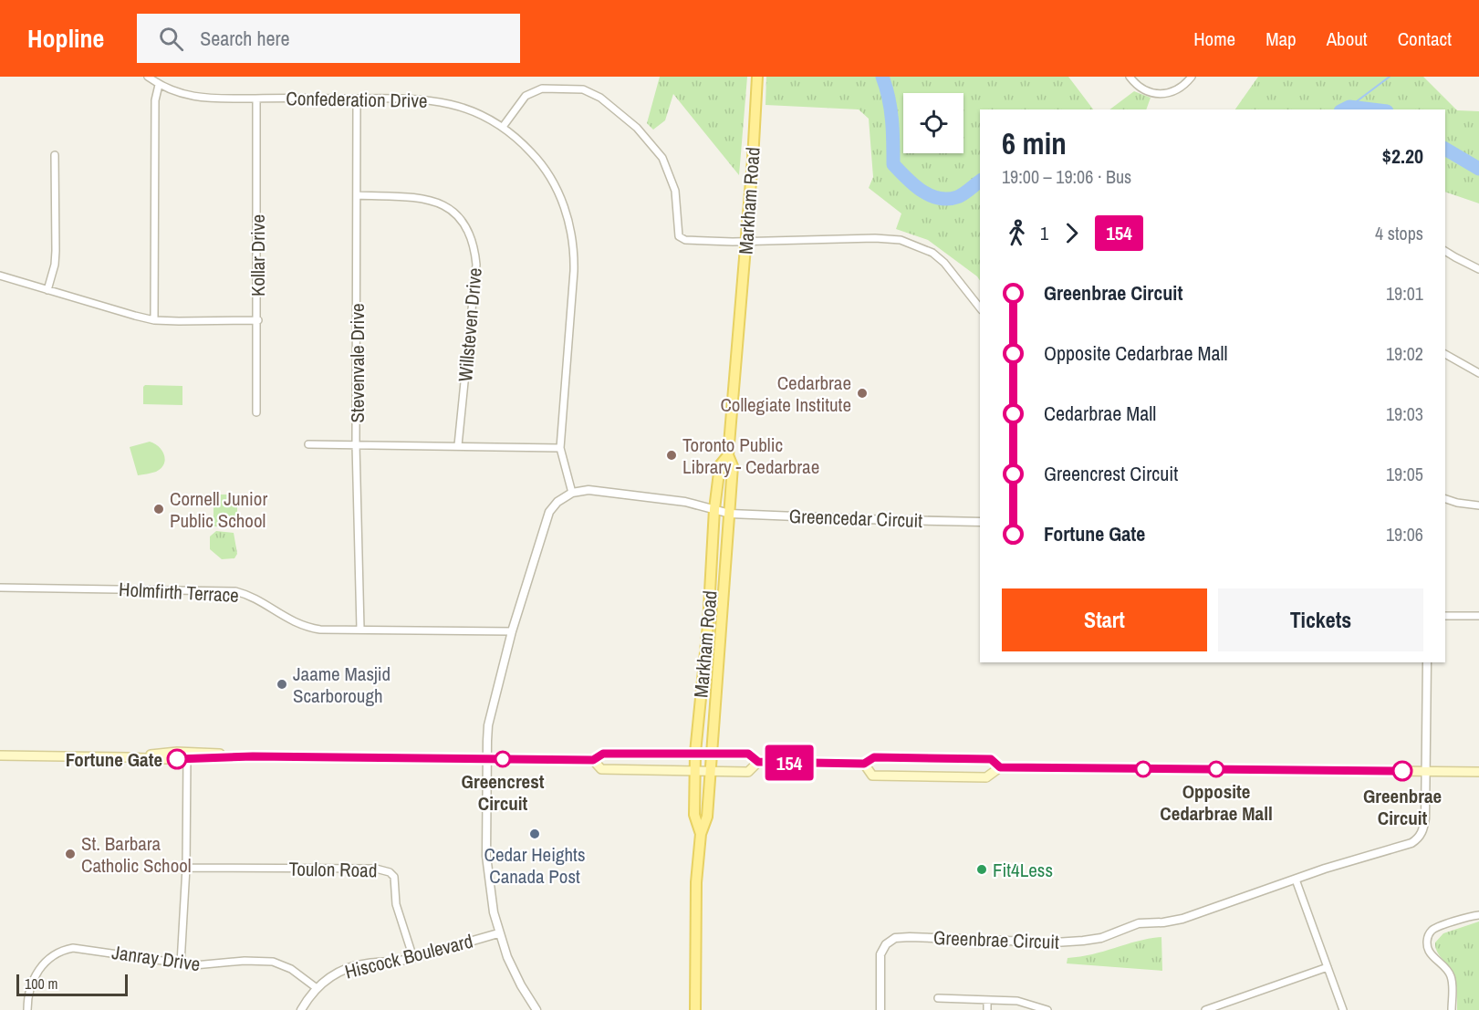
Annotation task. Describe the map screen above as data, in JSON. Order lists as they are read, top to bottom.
{
  "streets": {
    "main road": ["Markham Road"],
    "street": [
      "Confederation Drive",
      "Kollar Drive",
      "Willsteven Drive",
      "Stevenvale Drive",
      "Greencedar Circuit",
      "Holmfirth Terrace",
      "Toulon Road",
      "Greenbrae Circuit",
      "Hiscock Boulevard",
      "Janray Drive"
    ]
  },
  "crossings": [
    ["Confederation Drive", "Kollar Drive"],
    ["Confederation Drive", "Stevenvale Drive"],
    ["Markham Road", "Greencedar Circuit"],
    ["Willsteven Drive", "Stevenvale Drive"],
    ["Stevenvale Drive", "Holmfirth Terrace"],
    ["Toulon Road", "Hiscock Boulevard"],
    ["Hiscock Boulevard", "Janray Drive"]
  ],
  "places": [
    "Cedarbrae Collegiate Institute",
    "Toronto Public Library - Cedarbrae",
    "Cornell Junior Public School",
    "Jaame Masjid Scarborough",
    "Fortune Gate",
    "Greencrest Circuit",
    "Opposite Cedarbrae Mall",
    "Greenbrae Circuit",
    "Cedar Heights Canada Post",
    "St. Barbara Catholic School",
    "Fit4Less"
  ],
  "lines": ["bus line 154"],
  "scale_bar": "100 m",
  "page": {
    "header": "Hopline",
    "search": "Search here",
    "nav": [
      "Home",
      "Map",
      "About",
      "Contact"
    ],
    "on_map": "154",
    "heading": ["6 min", "19:00 – 19:06 · Bus", "$2.20"],
    "legs": ["1", "154", "4 stops"],
    "list": [
      {
        "name": "Greenbrae Circuit",
        "value": "19:01"
      },
      {
        "name": "Opposite Cedarbrae Mall",
        "value": "19:02"
      },
      {
        "name": "Cedarbrae Mall",
        "value": "19:03"
      },
      {
        "name": "Greencrest Circuit",
        "value": "19:05"
      },
      {
        "name": "Fortune Gate",
        "value": "19:06"
      }
    ],
    "buttons": ["Start", "Tickets"],
    "scale": "100 m"
  }
}
